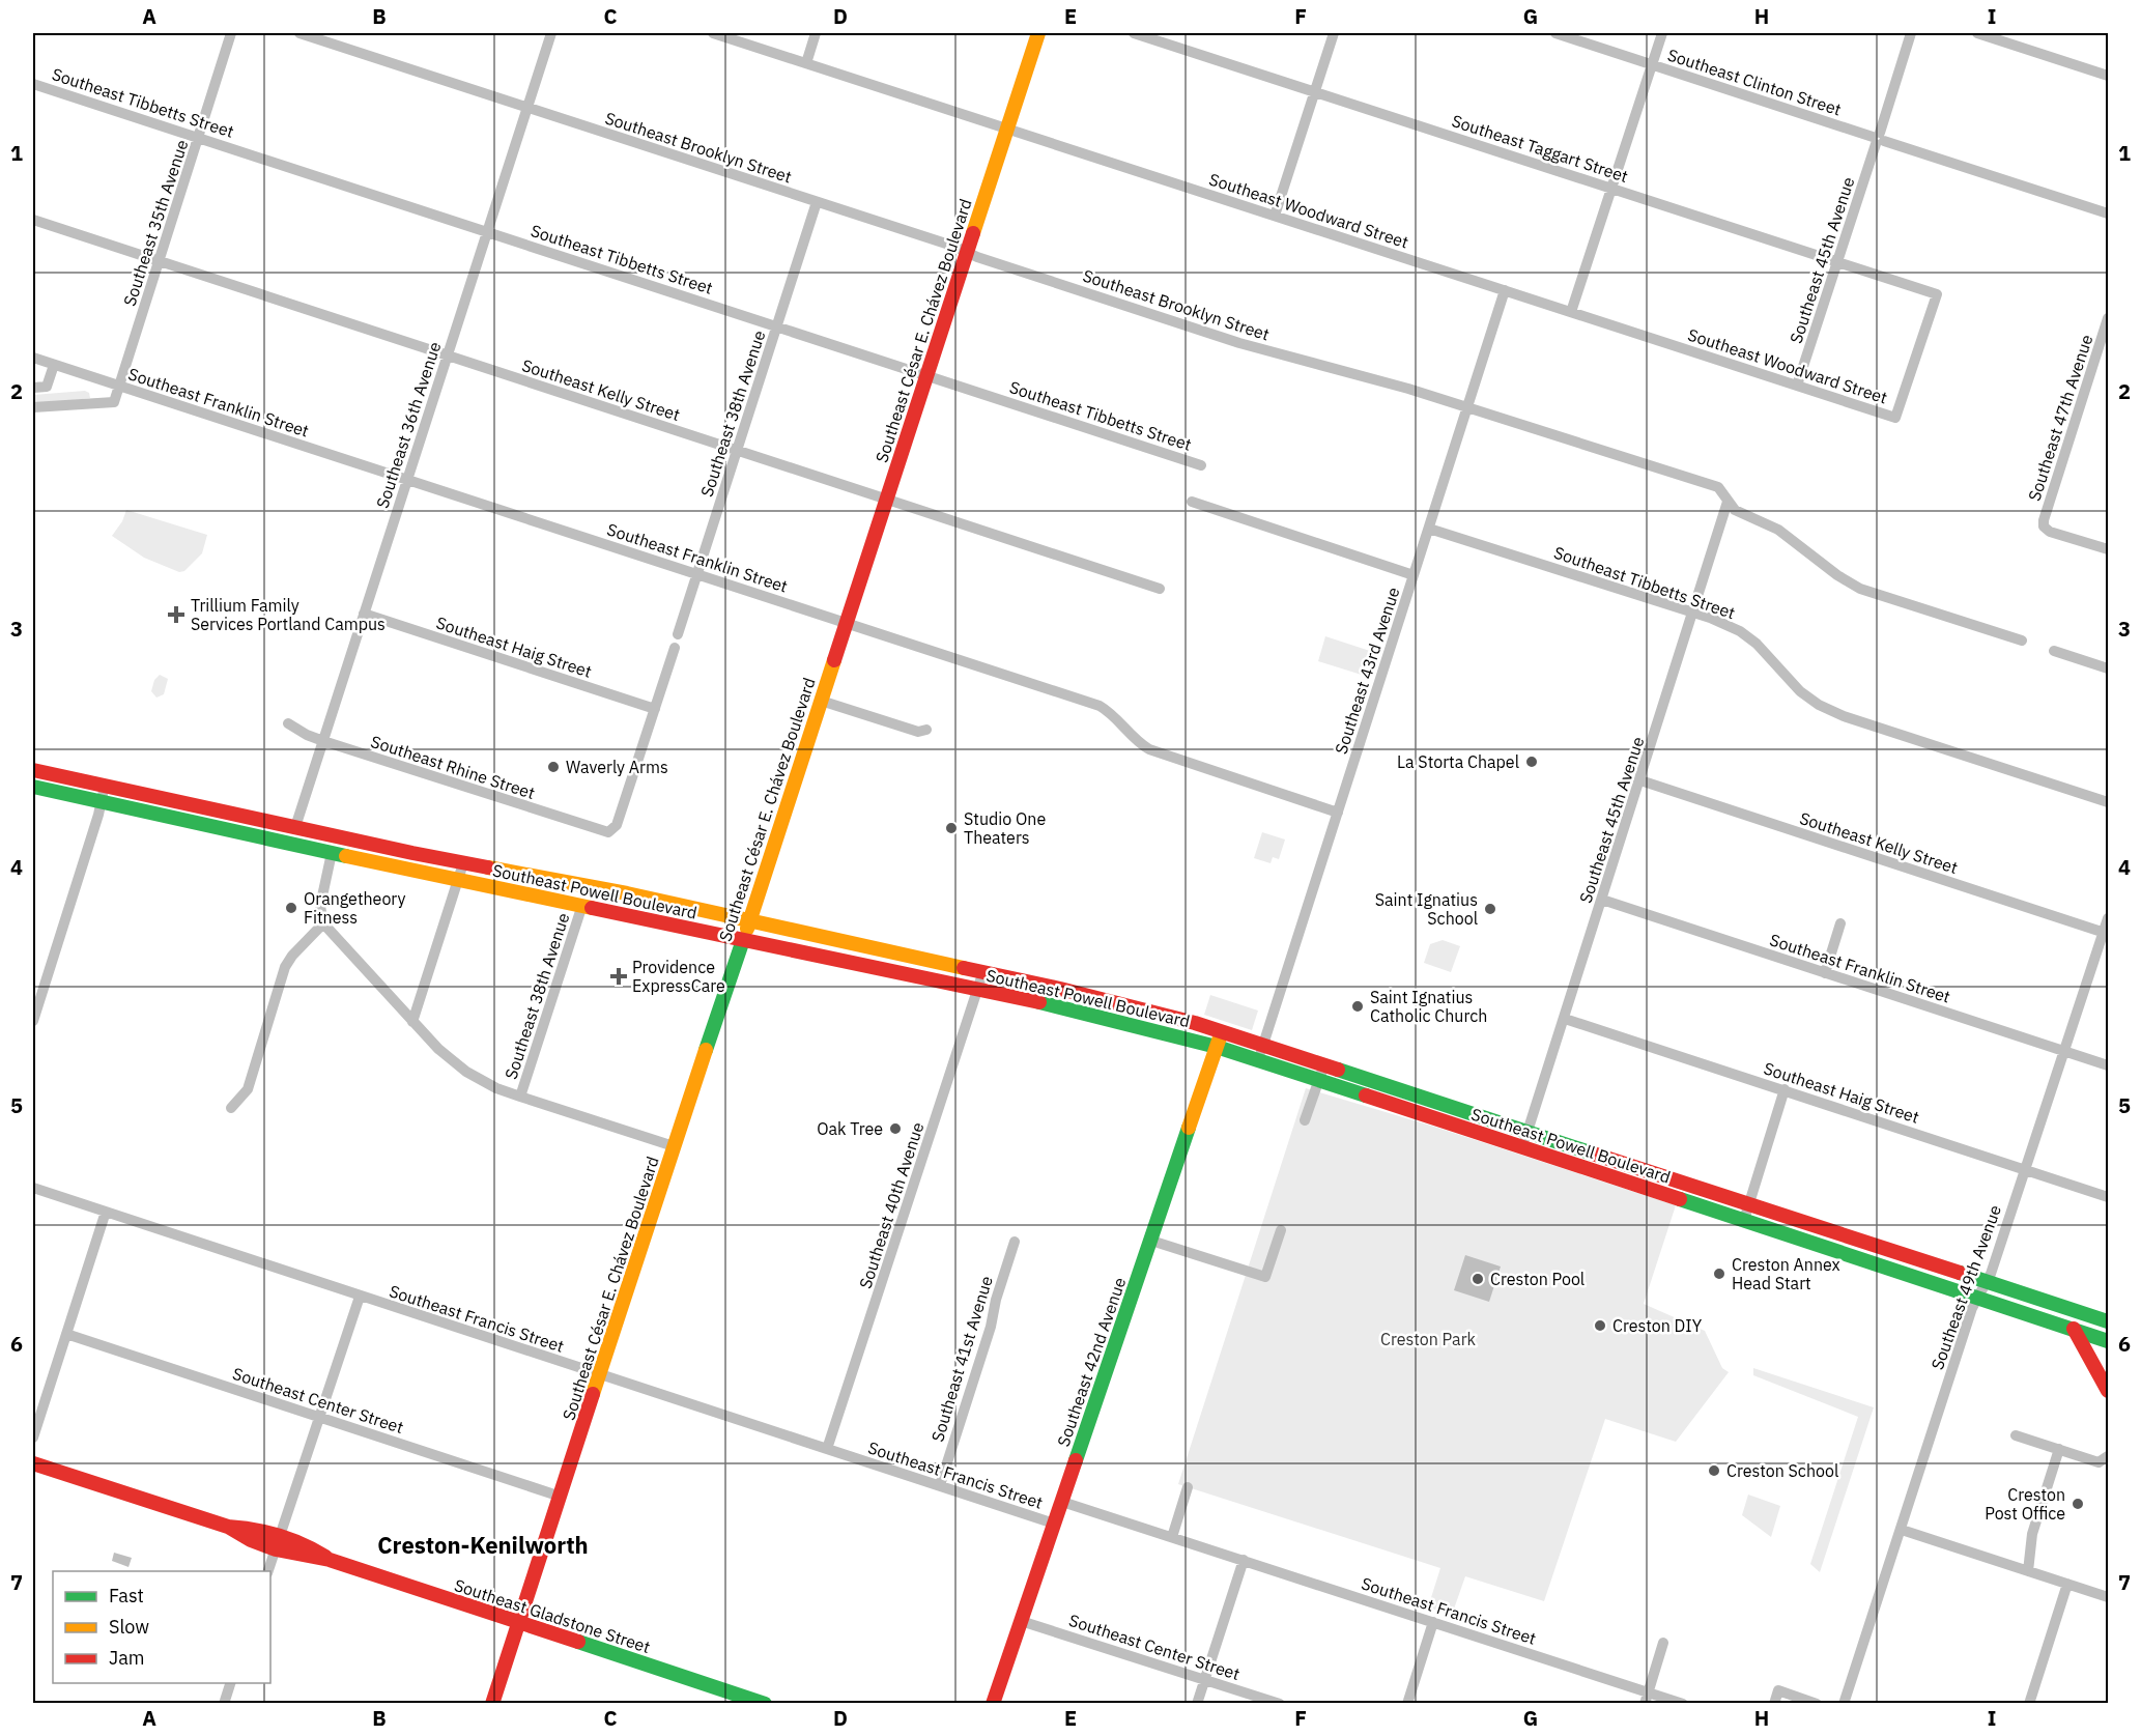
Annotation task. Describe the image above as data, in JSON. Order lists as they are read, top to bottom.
{
  "streets": {
    "main road": [
      "Southeast César E. Chávez Boulevard",
      "Southeast Powell Boulevard",
      "Southeast 42nd Avenue",
      "Southeast Gladstone Street"
    ],
    "street": [
      "Southeast Clinton Street",
      "Southeast Tibbetts Street",
      "Southeast Brooklyn Street",
      "Southeast Taggart Street",
      "Southeast Woodward Street",
      "Southeast 35th Avenue",
      "Southeast 45th Avenue",
      "Southeast Kelly Street",
      "Southeast Franklin Street",
      "Southeast 38th Avenue",
      "Southeast 47th Avenue",
      "Southeast 36th Avenue",
      "Southeast Haig Street",
      "Southeast 43rd Avenue",
      "Southeast Rhine Street",
      "Southeast 40th Avenue",
      "Southeast 49th Avenue",
      "Southeast Francis Street",
      "Southeast 41st Avenue",
      "Southeast Center Street"
    ]
  },
  "crossings": [
    ["Southeast Clinton Street", "Southeast 45th Avenue"],
    ["Southeast Tibbetts Street", "Southeast 35th Avenue"],
    ["Southeast Tibbetts Street", "Southeast 45th Avenue"],
    ["Southeast Tibbetts Street", "Southeast César E. Chávez Boulevard"],
    ["Southeast Tibbetts Street", "Southeast 38th Avenue"],
    ["Southeast Tibbetts Street", "Southeast 36th Avenue"],
    ["Southeast Tibbetts Street", "Southeast 43rd Avenue"],
    ["Southeast Brooklyn Street", "Southeast 45th Avenue"],
    ["Southeast Brooklyn Street", "Southeast César E. Chávez Boulevard"],
    ["Southeast Brooklyn Street", "Southeast 38th Avenue"],
    ["Southeast Brooklyn Street", "Southeast 36th Avenue"],
    ["Southeast Brooklyn Street", "Southeast 43rd Avenue"],
    ["Southeast Taggart Street", "Southeast Woodward Street"],
    ["Southeast Taggart Street", "Southeast 45th Avenue"],
    ["Southeast Woodward Street", "Southeast 45th Avenue"],
    ["Southeast Woodward Street", "Southeast César E. Chávez Boulevard"],
    ["Southeast Woodward Street", "Southeast 43rd Avenue"],
    ["Southeast 35th Avenue", "Southeast Kelly Street"],
    ["Southeast 35th Avenue", "Southeast Franklin Street"],
    ["Southeast 45th Avenue", "Southeast Kelly Street"],
    ["Southeast 45th Avenue", "Southeast Franklin Street"],
    ["Southeast 45th Avenue", "Southeast Haig Street"],
    ["Southeast 45th Avenue", "Southeast Powell Boulevard"],
    ["Southeast César E. Chávez Boulevard", "Southeast Kelly Street"],
    ["Southeast César E. Chávez Boulevard", "Southeast Franklin Street"],
    ["Southeast César E. Chávez Boulevard", "Southeast Powell Boulevard"],
    ["Southeast César E. Chávez Boulevard", "Southeast Francis Street"],
    ["Southeast César E. Chávez Boulevard", "Southeast Center Street"],
    ["Southeast César E. Chávez Boulevard", "Southeast Gladstone Street"],
    ["Southeast Kelly Street", "Southeast 38th Avenue"],
    ["Southeast Kelly Street", "Southeast 36th Avenue"],
    ["Southeast Kelly Street", "Southeast 49th Avenue"],
    ["Southeast Franklin Street", "Southeast 38th Avenue"],
    ["Southeast Franklin Street", "Southeast 36th Avenue"],
    ["Southeast Franklin Street", "Southeast 43rd Avenue"],
    ["Southeast Franklin Street", "Southeast 49th Avenue"],
    ["Southeast 38th Avenue", "Southeast Powell Boulevard"],
    ["Southeast 36th Avenue", "Southeast Haig Street"],
    ["Southeast 36th Avenue", "Southeast Rhine Street"],
    ["Southeast 36th Avenue", "Southeast Powell Boulevard"],
    ["Southeast Haig Street", "Southeast Rhine Street"],
    ["Southeast Haig Street", "Southeast 49th Avenue"],
    ["Southeast 43rd Avenue", "Southeast Powell Boulevard"],
    ["Southeast Powell Boulevard", "Southeast 40th Avenue"],
    ["Southeast Powell Boulevard", "Southeast 49th Avenue"],
    ["Southeast Powell Boulevard", "Southeast 42nd Avenue"],
    ["Southeast 40th Avenue", "Southeast Francis Street"],
    ["Southeast Francis Street", "Southeast 41st Avenue"],
    ["Southeast Francis Street", "Southeast 42nd Avenue"],
    ["Southeast 42nd Avenue", "Southeast Center Street"]
  ],
  "districts": ["Creston-Kenilworth"],
  "parks": ["Creston Park"],
  "places": {
    "health": ["Trillium Family Services Portland Campus", "Providence ExpressCare"],
    "other": [
      "La Storta Chapel",
      "Waverly Arms",
      "Studio One Theaters",
      "Orangetheory Fitness",
      "Saint Ignatius School",
      "Saint Ignatius Catholic Church",
      "Oak Tree",
      "Creston Annex Head Start",
      "Creston Pool",
      "Creston DIY",
      "Creston School",
      "Creston Post Office"
    ]
  },
  "legend": ["Fast", "Slow", "Jam"],
  "grid": {
    "columns": [
      "A",
      "B",
      "C",
      "D",
      "E",
      "F",
      "G",
      "H",
      "I"
    ],
    "rows": [
      "1",
      "2",
      "3",
      "4",
      "5",
      "6",
      "7"
    ]
  }
}
